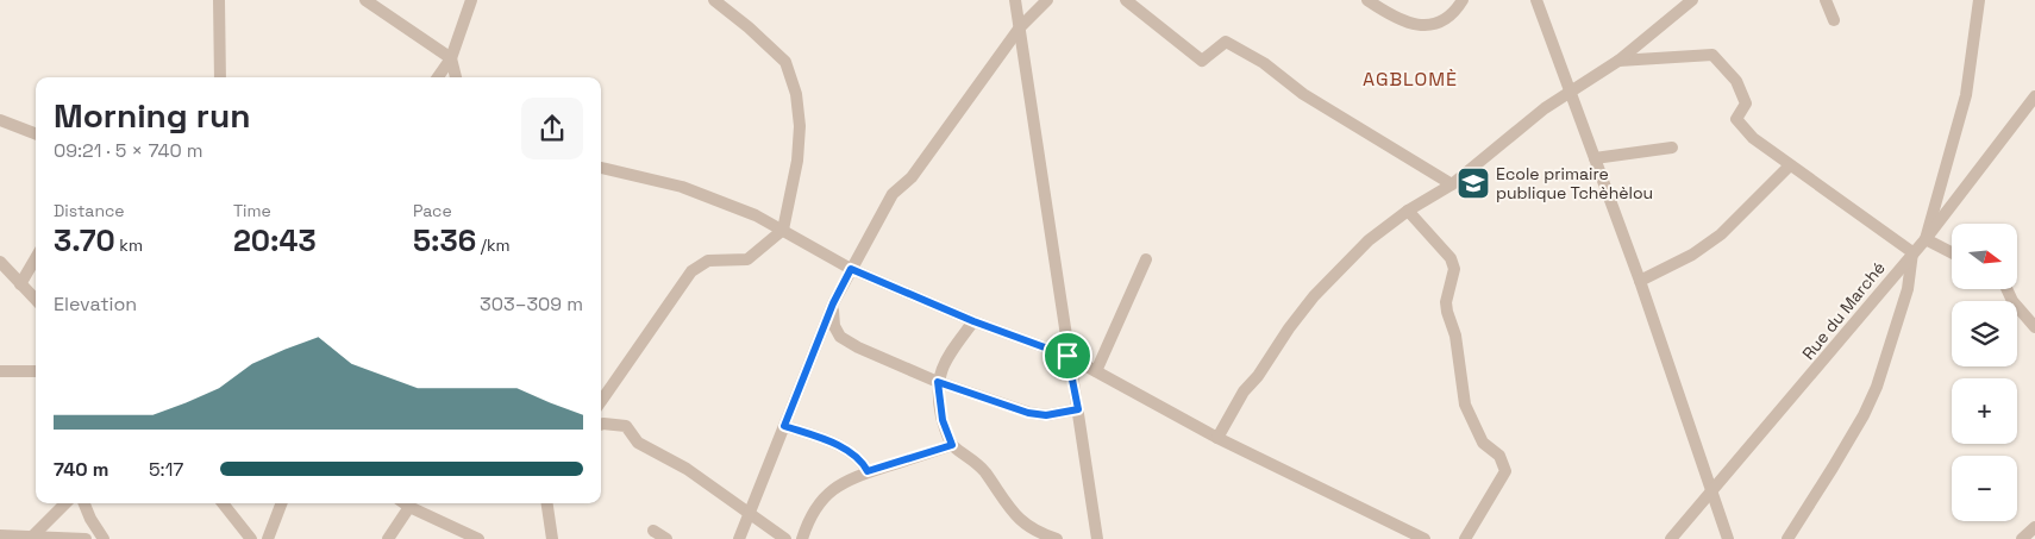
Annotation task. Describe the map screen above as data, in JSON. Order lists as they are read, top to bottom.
{
  "streets": {
    "street": ["Rue du Marché"]
  },
  "districts": ["AGBLOMÈ"],
  "places": {
    "school or university": ["Ecole primaire publique Tchèhèlou"]
  },
  "north": "right",
  "page": {
    "heading": ["Morning run", "09:21 · 5 × 740 m"],
    "stats": [
      ["Distance", "3.70 km"],
      ["Time", "20:43"],
      ["Pace", "5:36 /km"]
    ],
    "map_buttons": ["+", "−"],
    "chart": ["Elevation", "303–309 m"],
    "list": [
      {
        "name": "740 m",
        "note": "5:17"
      }
    ]
  }
}
